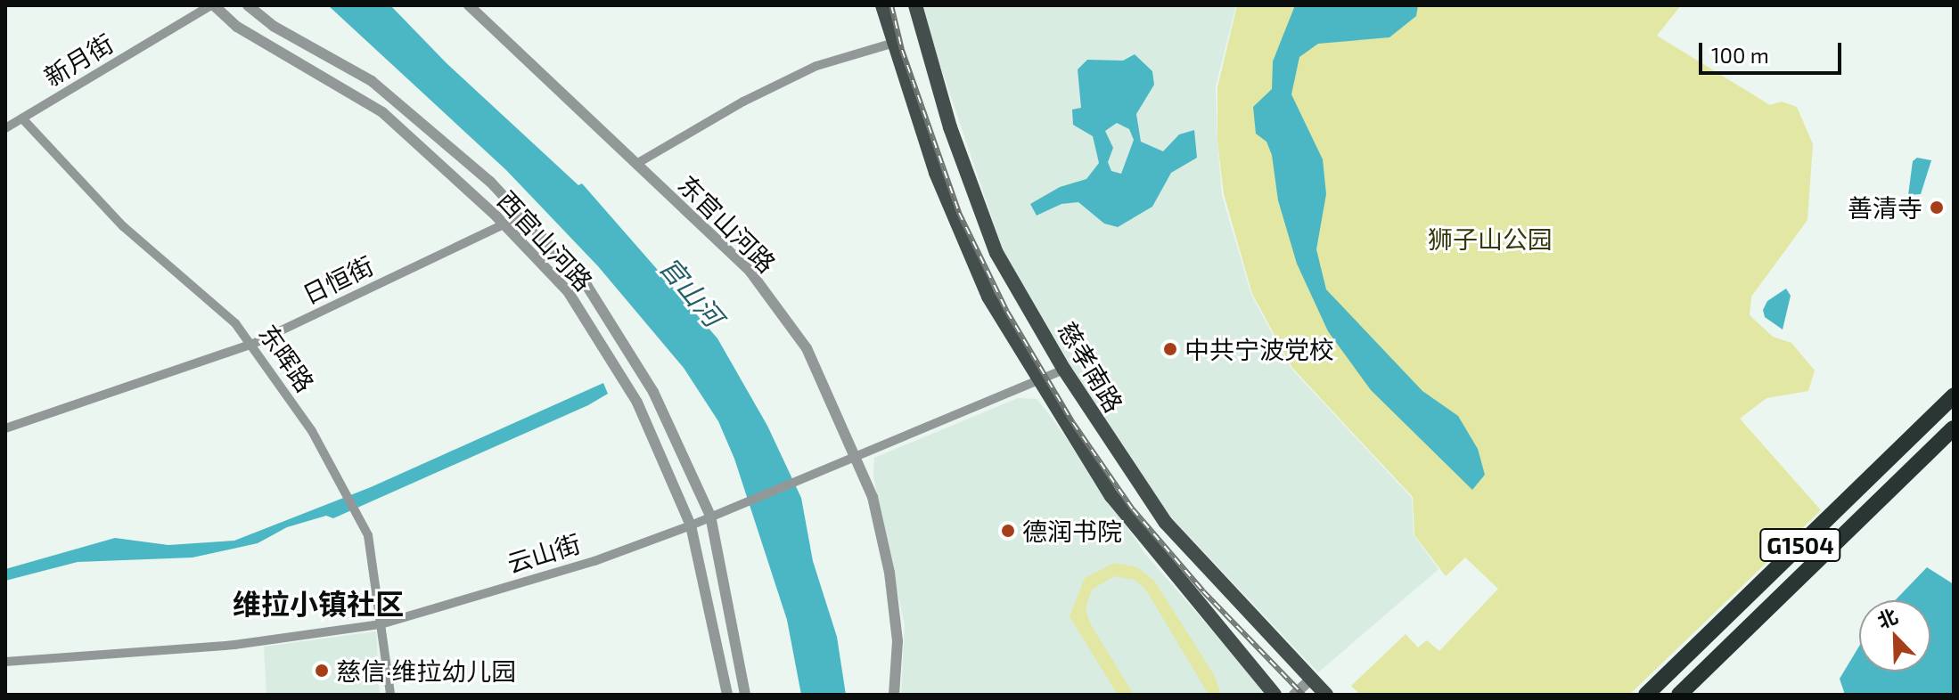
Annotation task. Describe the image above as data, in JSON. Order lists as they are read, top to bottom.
{
  "streets": {
    "highway": ["G1504"],
    "main road": ["慈孝南路"],
    "street": [
      "新月街",
      "东官山河路",
      "西官山河路",
      "日恒街",
      "东晖路",
      "云山街"
    ]
  },
  "crossings": [
    ["新月街", "西官山河路"],
    ["新月街", "东晖路"],
    ["东官山河路", "云山街"],
    ["西官山河路", "日恒街"],
    ["西官山河路", "云山街"],
    ["日恒街", "东晖路"],
    ["东晖路", "云山街"],
    ["慈孝南路", "云山街"]
  ],
  "districts": ["维拉小镇社区"],
  "water": ["官山河"],
  "parks": ["狮子山公园"],
  "places": [
    "善清寺",
    "中共宁波党校",
    "德润书院",
    "慈信·维拉幼儿园"
  ],
  "scale_bar": "100 m",
  "north": "top left"
}
